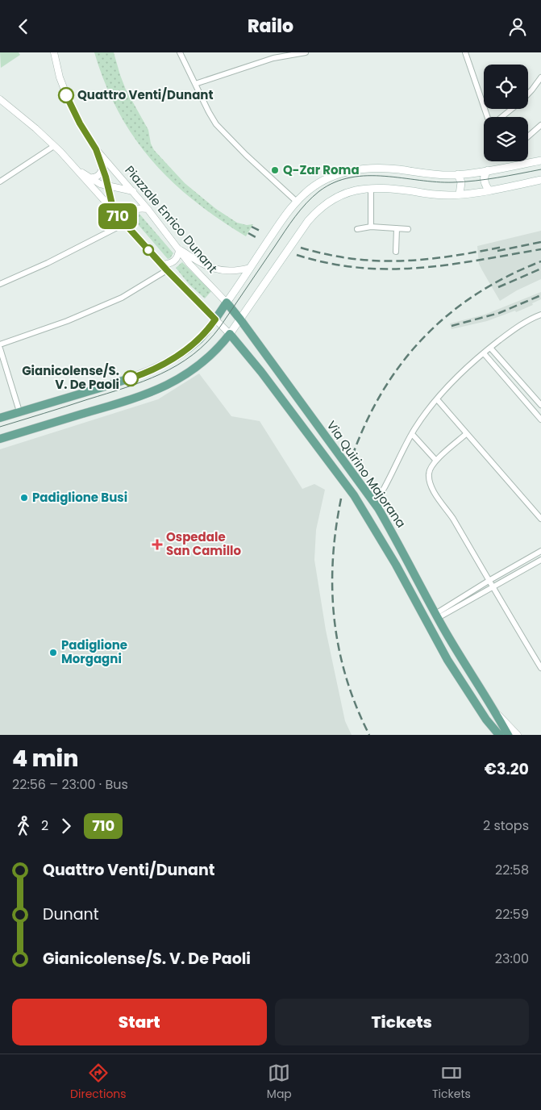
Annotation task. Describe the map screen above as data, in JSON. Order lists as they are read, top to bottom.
{
  "streets": {
    "main road": ["Piazzale Enrico Dunant", "Via Quirino Majorana"]
  },
  "crossings": [
    ["Piazzale Enrico Dunant", "Via Quirino Majorana"]
  ],
  "places": {
    "other": [
      "Quattro Venti/Dunant",
      "Q-Zar Roma",
      "Gianicolense/S. V. De Paoli",
      "Padiglione Busi",
      "Padiglione Morgagni"
    ],
    "health": ["Ospedale San Camillo"]
  },
  "lines": ["bus line 710"],
  "page": {
    "header": "Railo",
    "on_map": "710",
    "heading": ["4 min", "22:56 – 23:00 · Bus", "€3.20"],
    "legs": ["2", "710", "2 stops"],
    "list": [
      {
        "name": "Quattro Venti/Dunant",
        "value": "22:58"
      },
      {
        "name": "Dunant",
        "value": "22:59"
      },
      {
        "name": "Gianicolense/S. V. De Paoli",
        "value": "23:00"
      }
    ],
    "buttons": ["Start", "Tickets"],
    "tabs": ["Directions", "Map", "Tickets"]
  }
}
